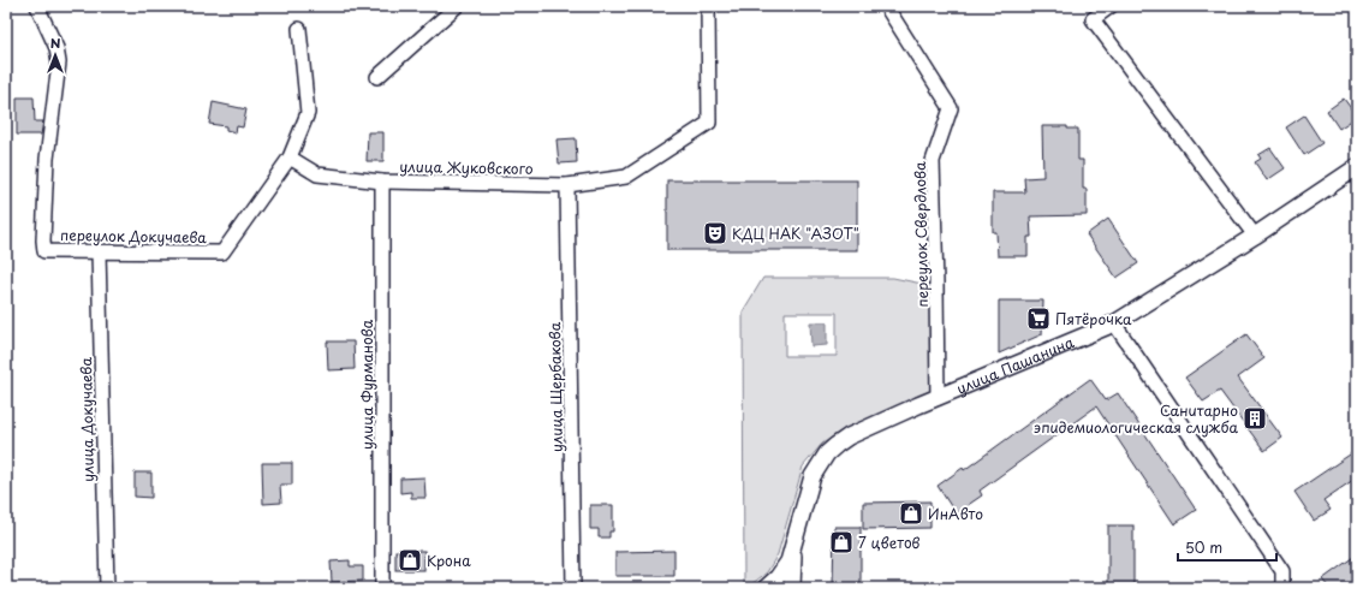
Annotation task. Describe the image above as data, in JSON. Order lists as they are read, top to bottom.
{
  "streets": {
    "main road": ["улица Пашанина"],
    "street": [
      "улица Жуковского",
      "переулок Свердлова",
      "переулок Докучаева",
      "улица Фурманова",
      "улица Щербакова",
      "улица Докучаева"
    ]
  },
  "crossings": [
    ["улица Жуковского", "переулок Докучаева"],
    ["улица Жуковского", "улица Фурманова"],
    ["улица Жуковского", "улица Щербакова"],
    ["переулок Свердлова", "улица Пашанина"],
    ["переулок Докучаева", "улица Докучаева"]
  ],
  "places": {
    "theatre": ["КДЦ НАК \"АЗОТ\""],
    "supermarket": ["Пятёрочка"],
    "building": ["Санитарно эпидемиологическая служба"],
    "shop": ["ИнАвто", "7 цветов", "Крона"]
  },
  "scale_bar": "50 m",
  "north": "top"
}
